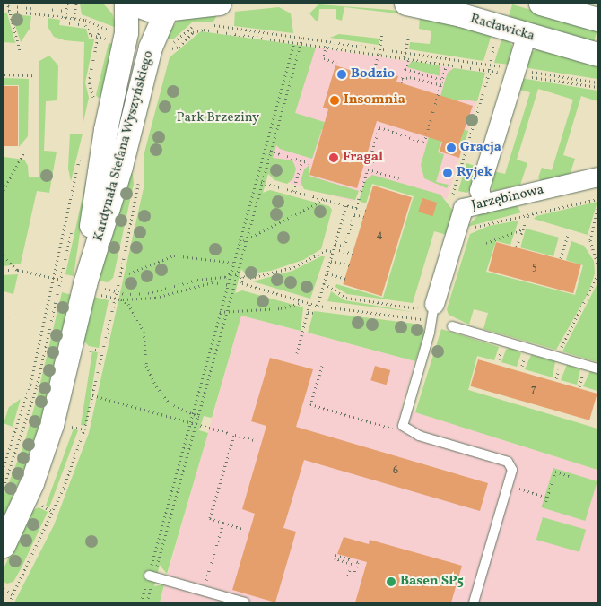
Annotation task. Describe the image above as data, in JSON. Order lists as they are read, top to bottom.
{
  "streets": {
    "street": ["Racławicka", "Kardynała Stefana Wyszyńskiego", "Jarzębinowa"]
  },
  "parks": ["Park Brzeziny"],
  "places": [
    "Bodzio",
    "Insomnia",
    "Gracja",
    "Fragal",
    "Ryjek",
    "Basen SP5"
  ],
  "house_numbers": [
    "4",
    "5",
    "7",
    "6"
  ]
}
